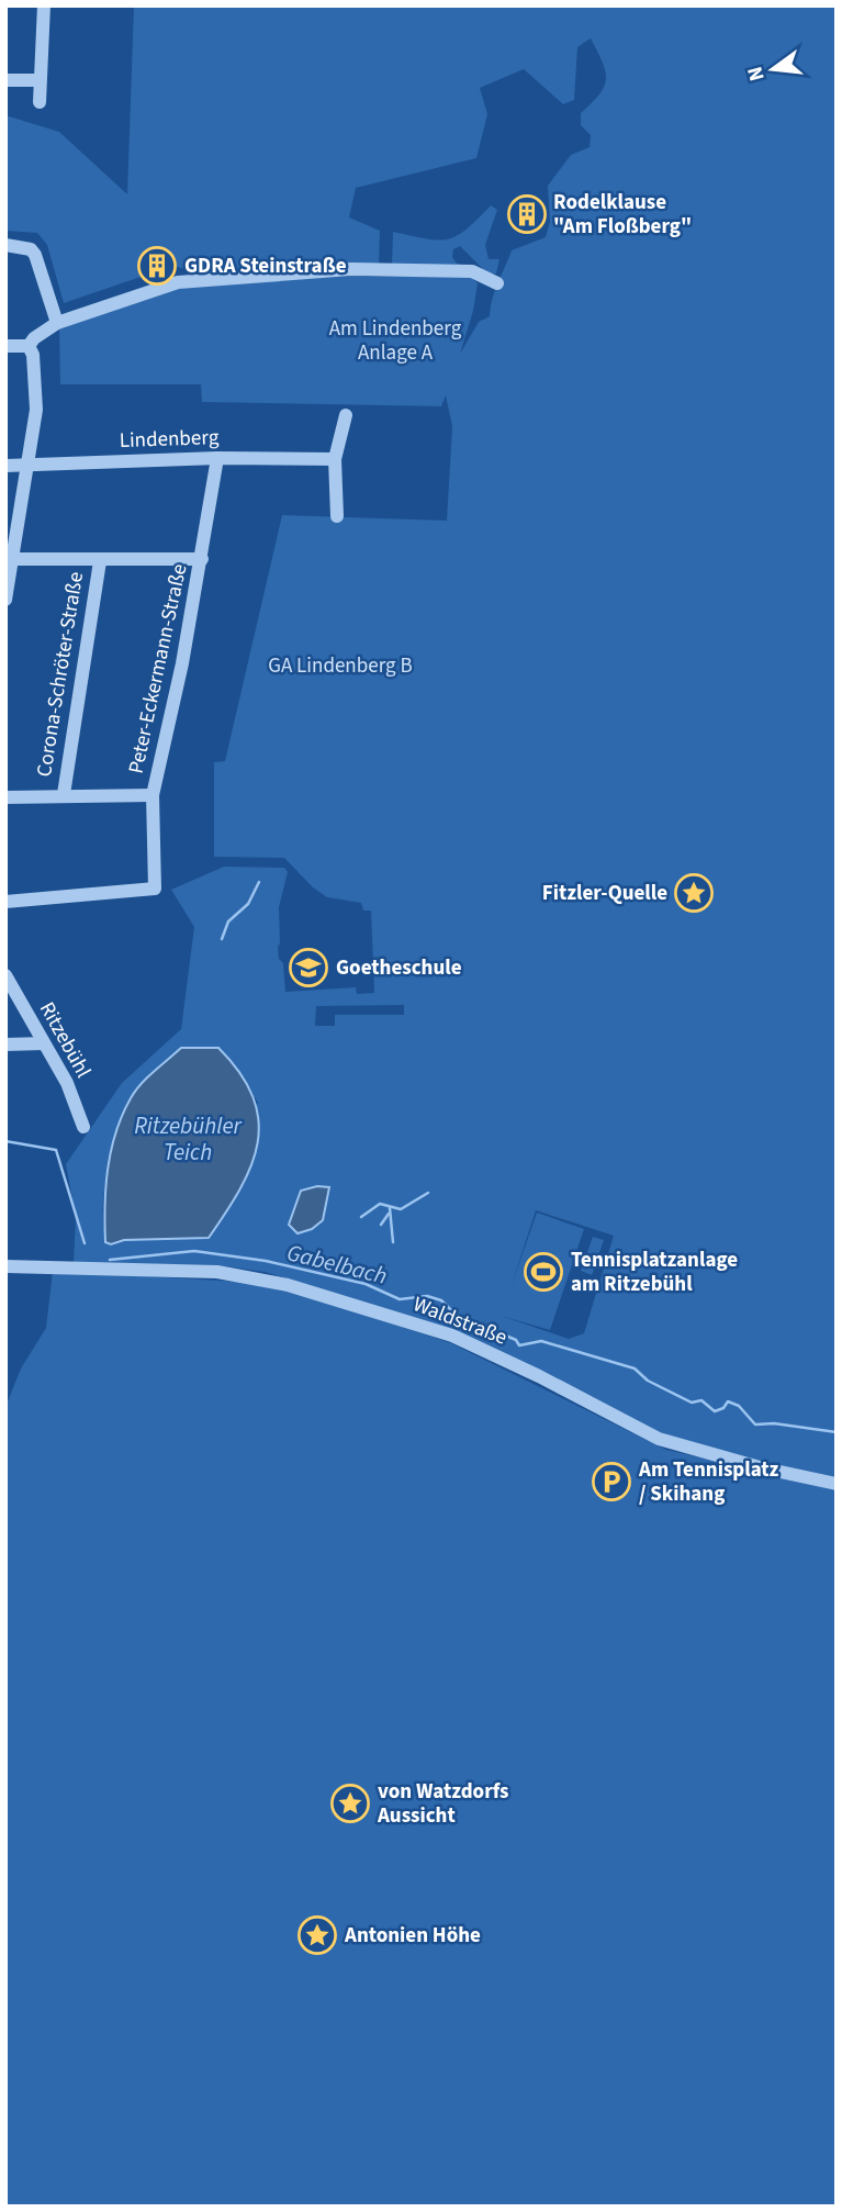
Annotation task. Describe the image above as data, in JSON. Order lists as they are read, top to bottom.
{
  "streets": {
    "street": [
      "Lindenberg",
      "Peter-Eckermann-Straße",
      "Corona-Schröter-Straße",
      "Ritzebühl",
      "Waldstraße"
    ]
  },
  "crossings": [
    ["Lindenberg", "Peter-Eckermann-Straße"],
    ["Peter-Eckermann-Straße", "Corona-Schröter-Straße"]
  ],
  "water": ["Ritzebühler Teich", "Gabelbach"],
  "parks": ["Am Lindenberg Anlage A", "GA Lindenberg B"],
  "places": {
    "building": ["Rodelklause \"Am Floßberg\"", "GDRA Steinstraße"],
    "place": ["Fitzler-Quelle", "von Watzdorfs Aussicht", "Antonien Höhe"],
    "school or university": ["Goetheschule"],
    "sports": ["Tennisplatzanlage am Ritzebühl"],
    "parking": ["Am Tennisplatz / Skihang"]
  },
  "north": "left"
}
